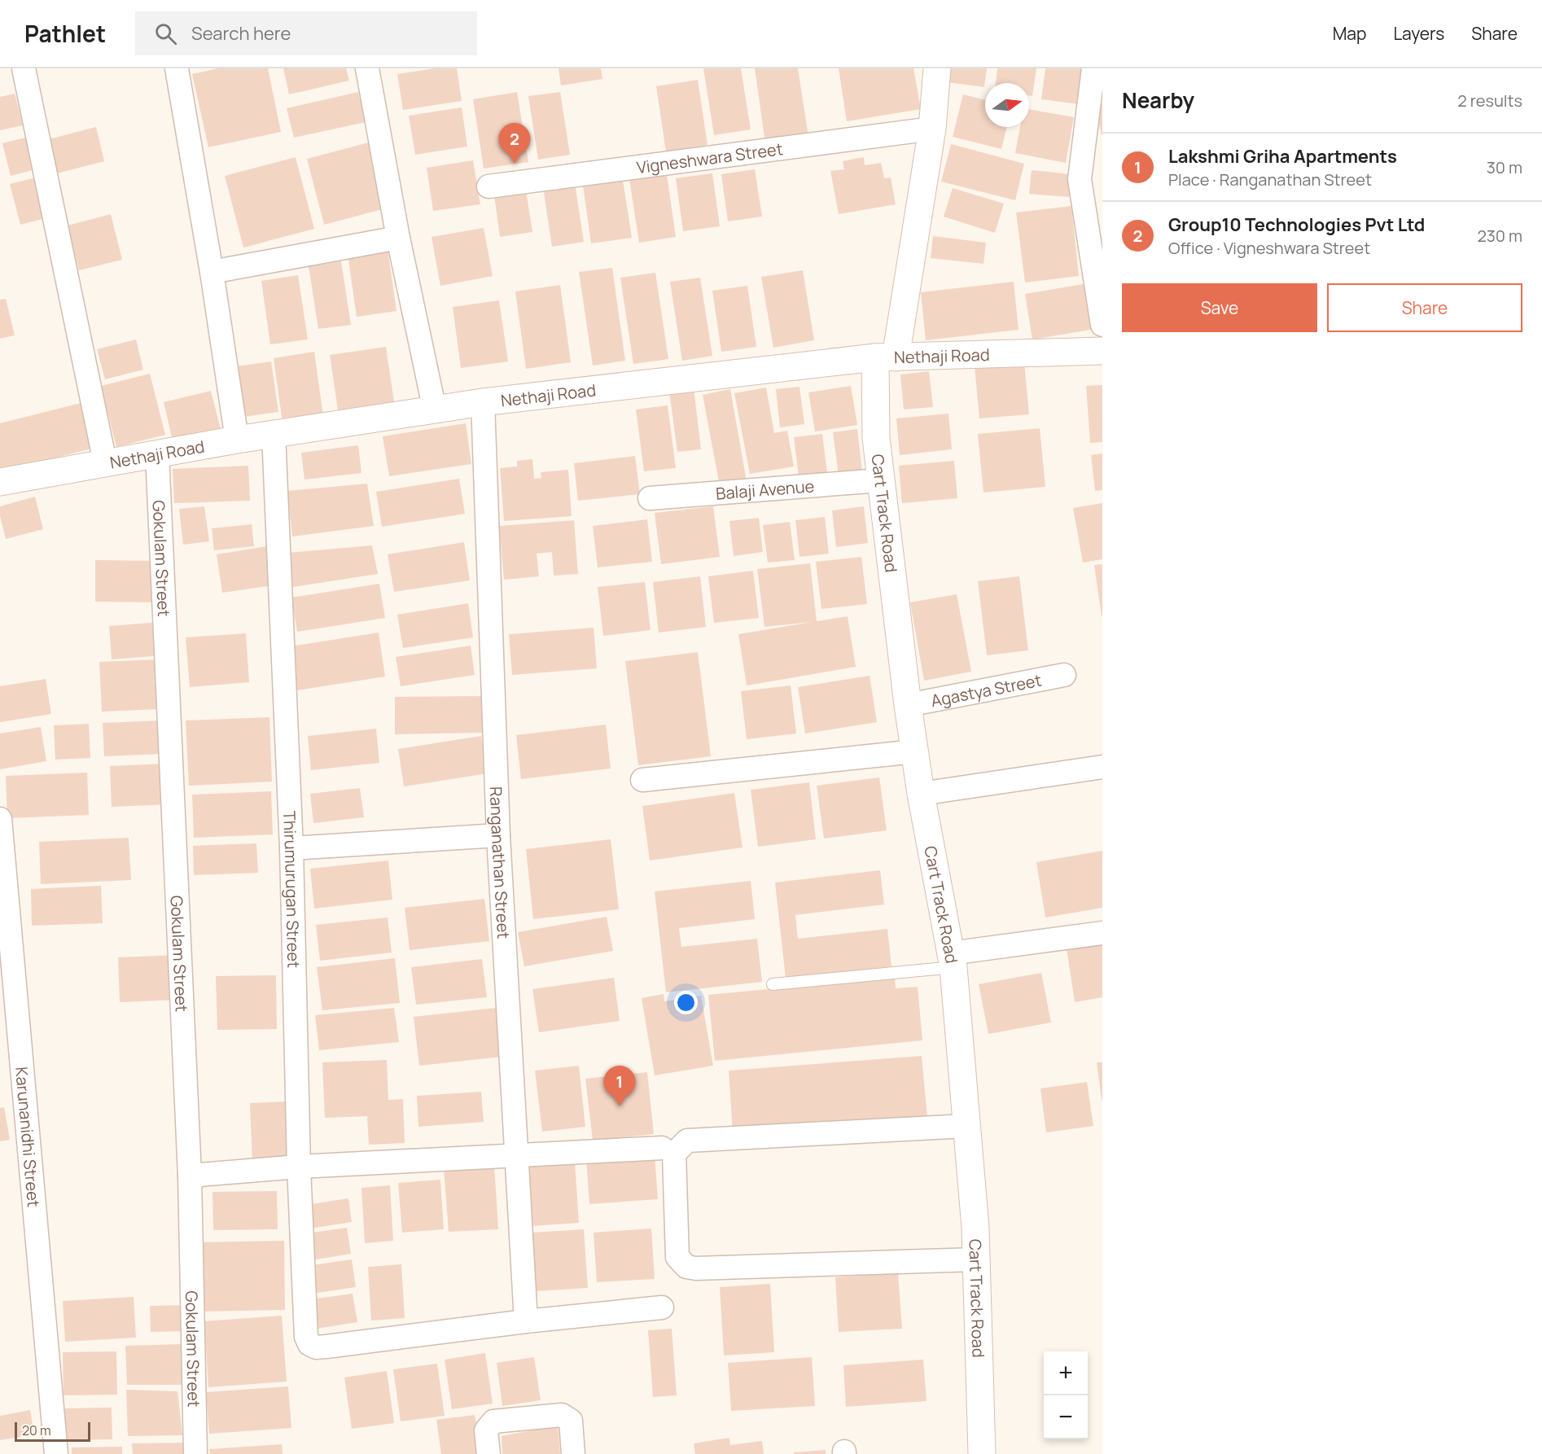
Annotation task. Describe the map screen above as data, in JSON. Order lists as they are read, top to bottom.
{
  "streets": {
    "street": [
      "Vigneshwara Street",
      "Nethaji Road",
      "Balaji Avenue",
      "Cart Track Road",
      "Gokulam Street",
      "Agastya Street",
      "Ranganathan Street",
      "Thirumurugan Street",
      "Karunanidhi Street"
    ]
  },
  "crossings": [
    ["Vigneshwara Street", "Cart Track Road"],
    ["Nethaji Road", "Cart Track Road"],
    ["Nethaji Road", "Gokulam Street"],
    ["Nethaji Road", "Ranganathan Street"],
    ["Nethaji Road", "Thirumurugan Street"],
    ["Balaji Avenue", "Cart Track Road"],
    ["Cart Track Road", "Agastya Street"],
    ["Ranganathan Street", "Thirumurugan Street"]
  ],
  "scale_bar": "20 m",
  "north": "right",
  "page": {
    "header": "Pathlet",
    "search": "Search here",
    "nav": ["Map", "Layers", "Share"],
    "heading": ["Nearby", "2 results"],
    "pins": ["2", "1"],
    "list": [
      {
        "mark": "1",
        "name": "Lakshmi Griha Apartments",
        "note": "Place · Ranganathan Street",
        "value": "30 m"
      },
      {
        "mark": "2",
        "name": "Group10 Technologies Pvt Ltd",
        "note": "Office · Vigneshwara Street",
        "value": "230 m"
      }
    ],
    "buttons": ["Save", "Share"],
    "map_buttons": ["+", "−"],
    "scale": "20 m"
  }
}
